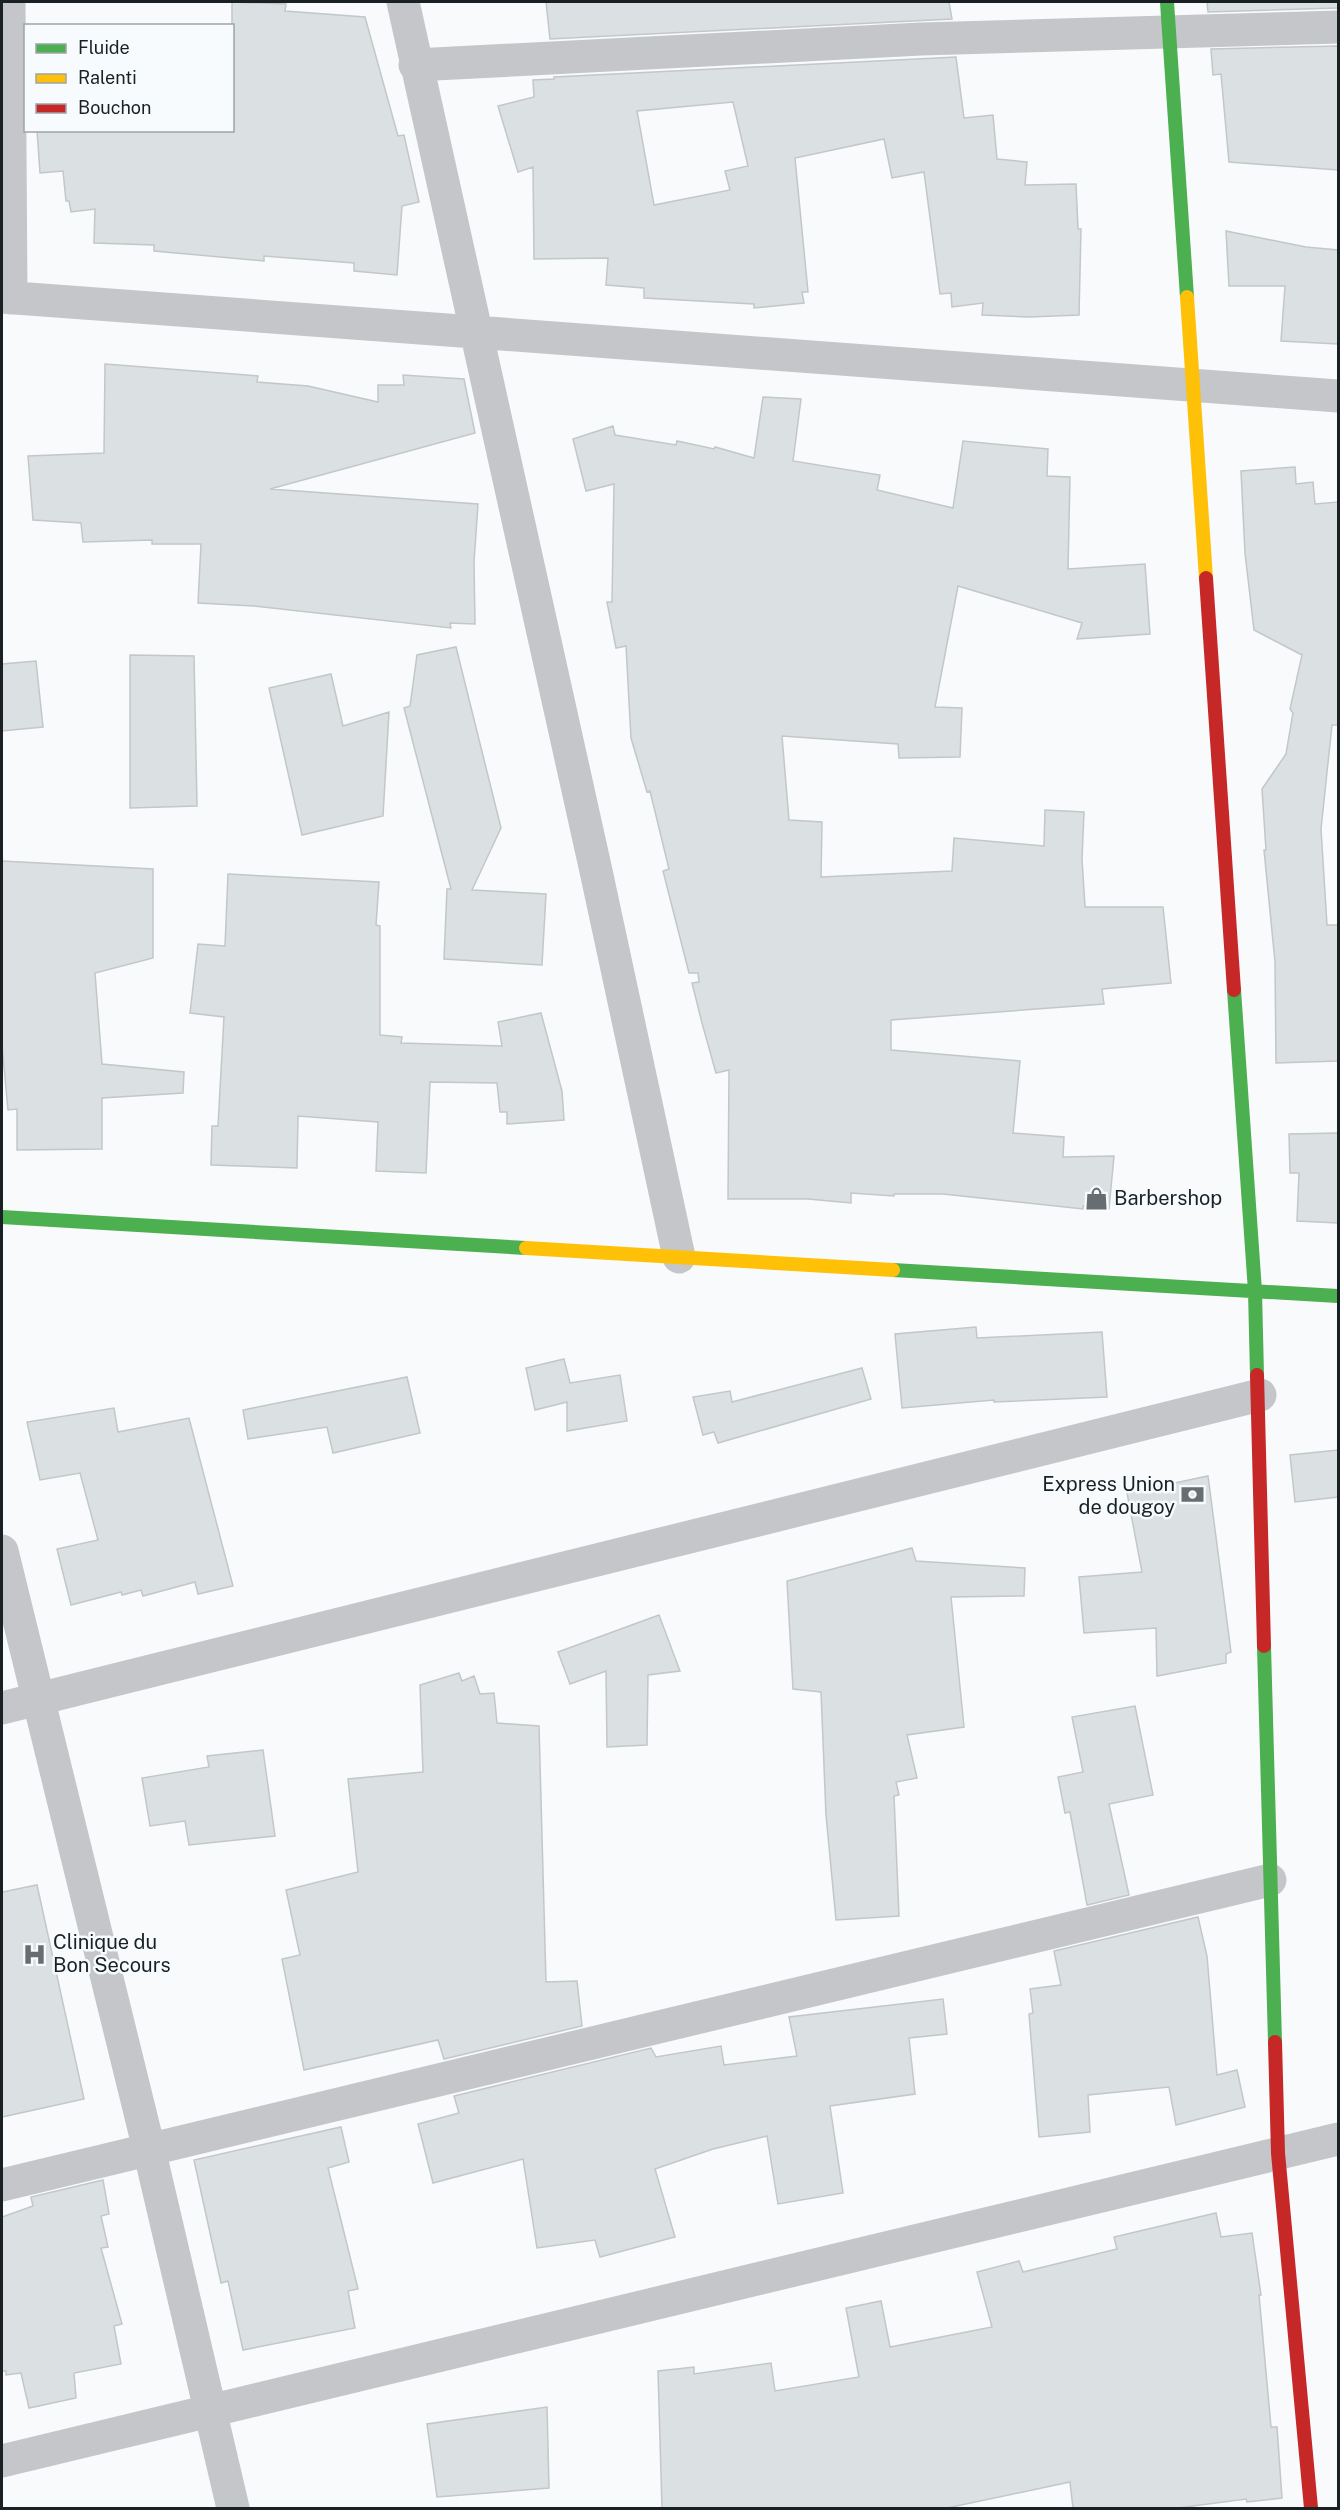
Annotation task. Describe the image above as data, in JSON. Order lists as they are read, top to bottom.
{
  "places": {
    "shop": ["Barbershop"],
    "bank": ["Express Union de dougoy"],
    "hospital": ["Clinique du Bon Secours"]
  },
  "legend": ["Fluide", "Ralenti", "Bouchon"]
}
